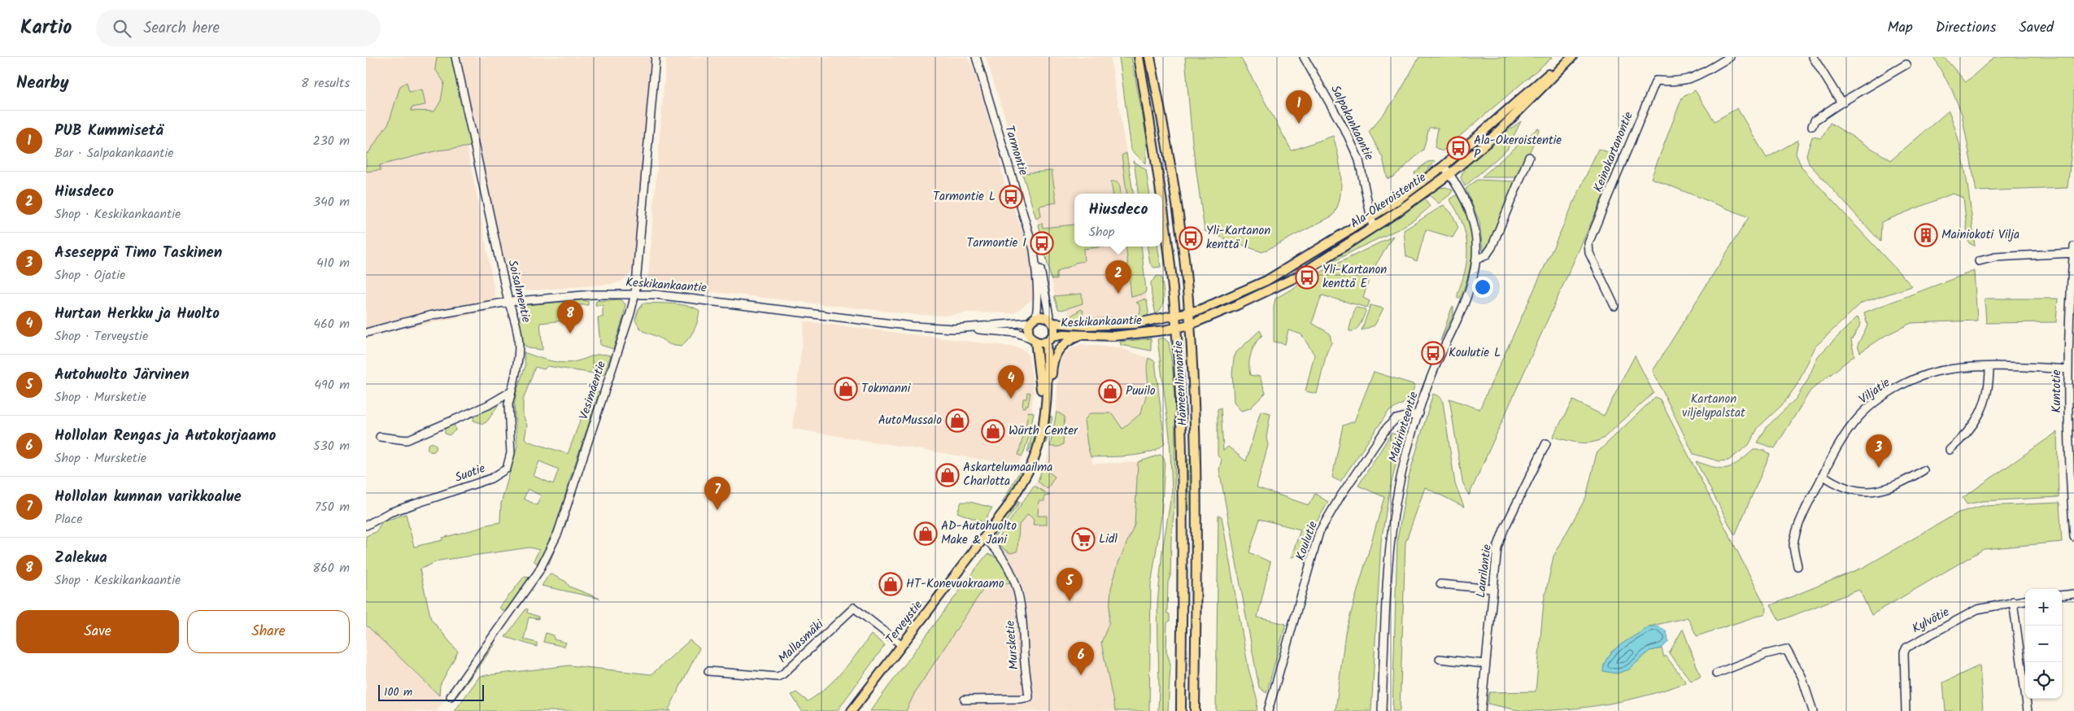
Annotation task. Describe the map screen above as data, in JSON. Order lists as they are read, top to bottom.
{
  "streets": {
    "main road": [
      "Ala-Okeroistentie",
      "Keskikankaantie",
      "Hämeenlinnantie",
      "Terveystie"
    ],
    "street": [
      "Salpakankaantie",
      "Tarmontie",
      "Keinokartanontie",
      "Soisalmentie",
      "Vesimäentie",
      "Viljatie",
      "Kuntotie",
      "Mäkirinteentie",
      "Suotie",
      "Koulutie",
      "Laurilantie",
      "Kylvötie",
      "Mallasmäki",
      "Mursketie"
    ]
  },
  "crossings": [
    ["Salpakankaantie", "Ala-Okeroistentie"],
    ["Tarmontie", "Keskikankaantie"],
    ["Tarmontie", "Terveystie"],
    ["Ala-Okeroistentie", "Keskikankaantie"],
    ["Ala-Okeroistentie", "Hämeenlinnantie"],
    ["Ala-Okeroistentie", "Mäkirinteentie"],
    ["Keskikankaantie", "Soisalmentie"],
    ["Keskikankaantie", "Hämeenlinnantie"],
    ["Keskikankaantie", "Vesimäentie"],
    ["Keskikankaantie", "Terveystie"],
    ["Soisalmentie", "Suotie"],
    ["Viljatie", "Kuntotie"],
    ["Mäkirinteentie", "Koulutie"],
    ["Terveystie", "Mallasmäki"],
    ["Terveystie", "Mursketie"]
  ],
  "parks": ["Kartanon viljelypalstat"],
  "places": {
    "bus stop": [
      "Ala-Okeroistentie P",
      "Tarmontie L",
      "Yli-Kartanon kenttä I",
      "Tarmontie I",
      "Yli-Kartanon kenttä E",
      "Koulutie L"
    ],
    "building": ["Mainiokoti Vilja"],
    "shop": [
      "Tokmanni",
      "Puuilo",
      "AutoMussalo",
      "Würth Center",
      "Askartelumaailma Charlotta",
      "AD-Autohuolto Make & Jani",
      "HT-Konevuokraamo"
    ],
    "supermarket": ["Lidl"]
  },
  "scale_bar": "100 m",
  "page": {
    "header": "Kartio",
    "search": "Search here",
    "nav": ["Map", "Directions", "Saved"],
    "heading": ["Nearby", "8 results"],
    "pins": [
      "1",
      "2",
      "8",
      "4",
      "3",
      "7",
      "5",
      "6"
    ],
    "list": [
      {
        "mark": "1",
        "name": "PUB Kummisetä",
        "note": "Bar · Salpakankaantie",
        "value": "230 m"
      },
      {
        "mark": "2",
        "name": "Hiusdeco",
        "note": "Shop · Keskikankaantie",
        "value": "340 m"
      },
      {
        "mark": "3",
        "name": "Aseseppä Timo Taskinen",
        "note": "Shop · Ojatie",
        "value": "410 m"
      },
      {
        "mark": "4",
        "name": "Hurtan Herkku ja Huolto",
        "note": "Shop · Terveystie",
        "value": "460 m"
      },
      {
        "mark": "5",
        "name": "Autohuolto Järvinen",
        "note": "Shop · Mursketie",
        "value": "490 m"
      },
      {
        "mark": "6",
        "name": "Hollolan Rengas ja Autokorjaamo",
        "note": "Shop · Mursketie",
        "value": "530 m"
      },
      {
        "mark": "7",
        "name": "Hollolan kunnan varikkoalue",
        "note": "Place",
        "value": "750 m"
      },
      {
        "mark": "8",
        "name": "Zalekua",
        "note": "Shop · Keskikankaantie",
        "value": "860 m"
      }
    ],
    "popup": ["Hiusdeco", "Shop"],
    "map_buttons": ["+", "−"],
    "buttons": ["Save", "Share"],
    "scale": "100 m"
  }
}
